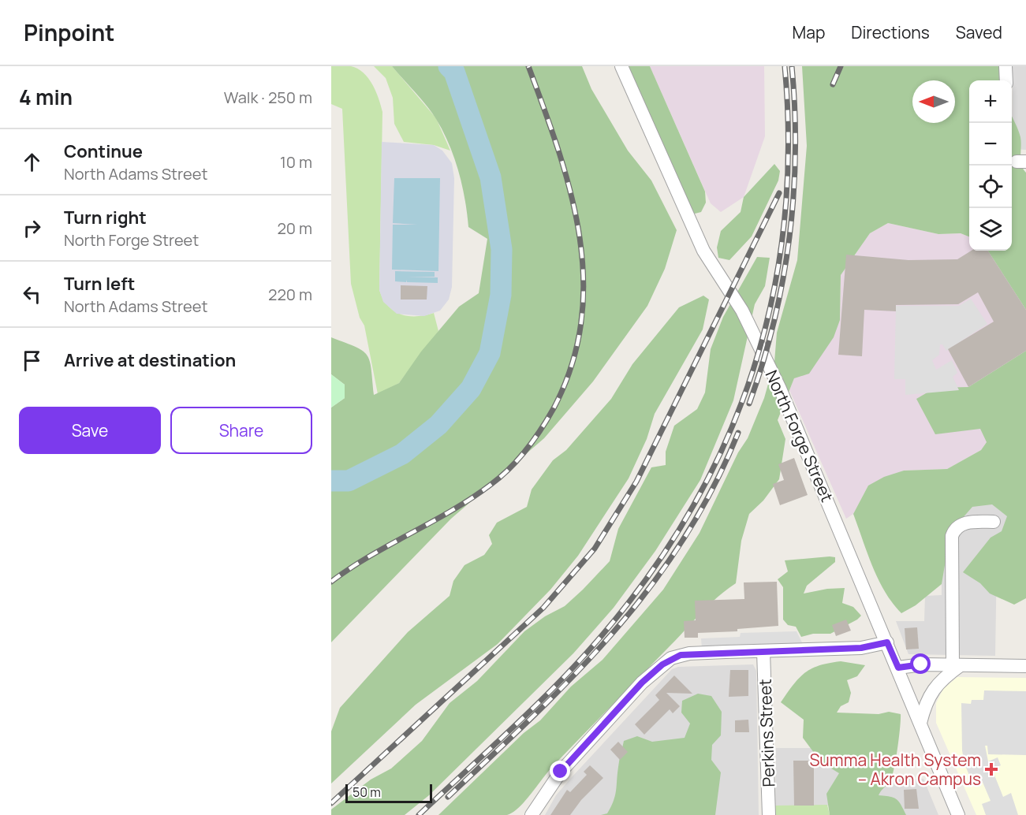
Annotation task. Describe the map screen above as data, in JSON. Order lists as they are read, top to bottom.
{
  "streets": {
    "street": ["North Forge Street", "Perkins Street"]
  },
  "places": {
    "health": ["Summa Health System – Akron Campus"]
  },
  "scale_bar": "50 m",
  "north": "left",
  "page": {
    "header": "Pinpoint",
    "nav": ["Map", "Directions", "Saved"],
    "heading": ["4 min", "Walk · 250 m"],
    "map_buttons": ["+", "−"],
    "list": [
      ["Continue", "North Adams Street", "10 m"],
      ["Turn right", "North Forge Street", "20 m"],
      ["Turn left", "North Adams Street", "220 m"],
      "Arrive at destination"
    ],
    "buttons": ["Save", "Share"],
    "scale": "50 m"
  }
}
